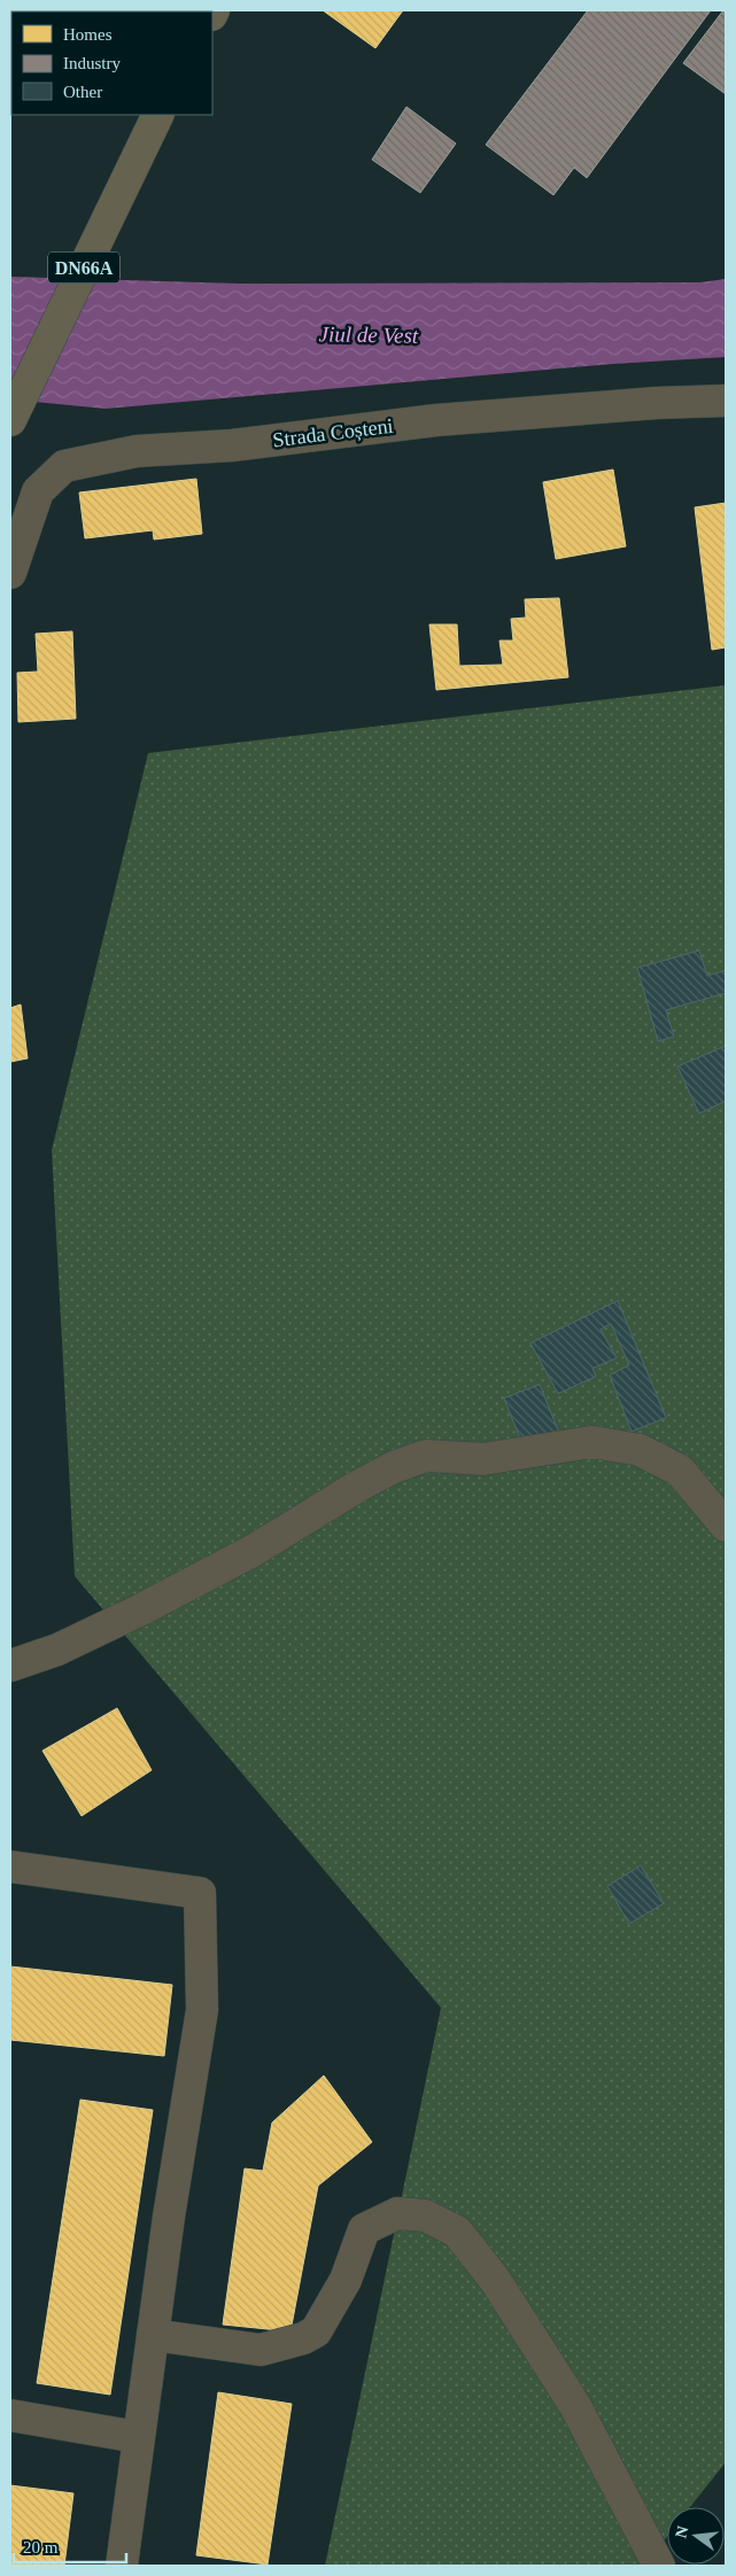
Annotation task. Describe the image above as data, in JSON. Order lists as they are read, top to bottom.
{
  "streets": {
    "main road": ["DN66A"],
    "street": ["Strada Coșteni"]
  },
  "water": ["Jiul de Vest"],
  "legend": ["Homes", "Industry", "Other"],
  "scale_bar": "20 m",
  "north": "left"
}
